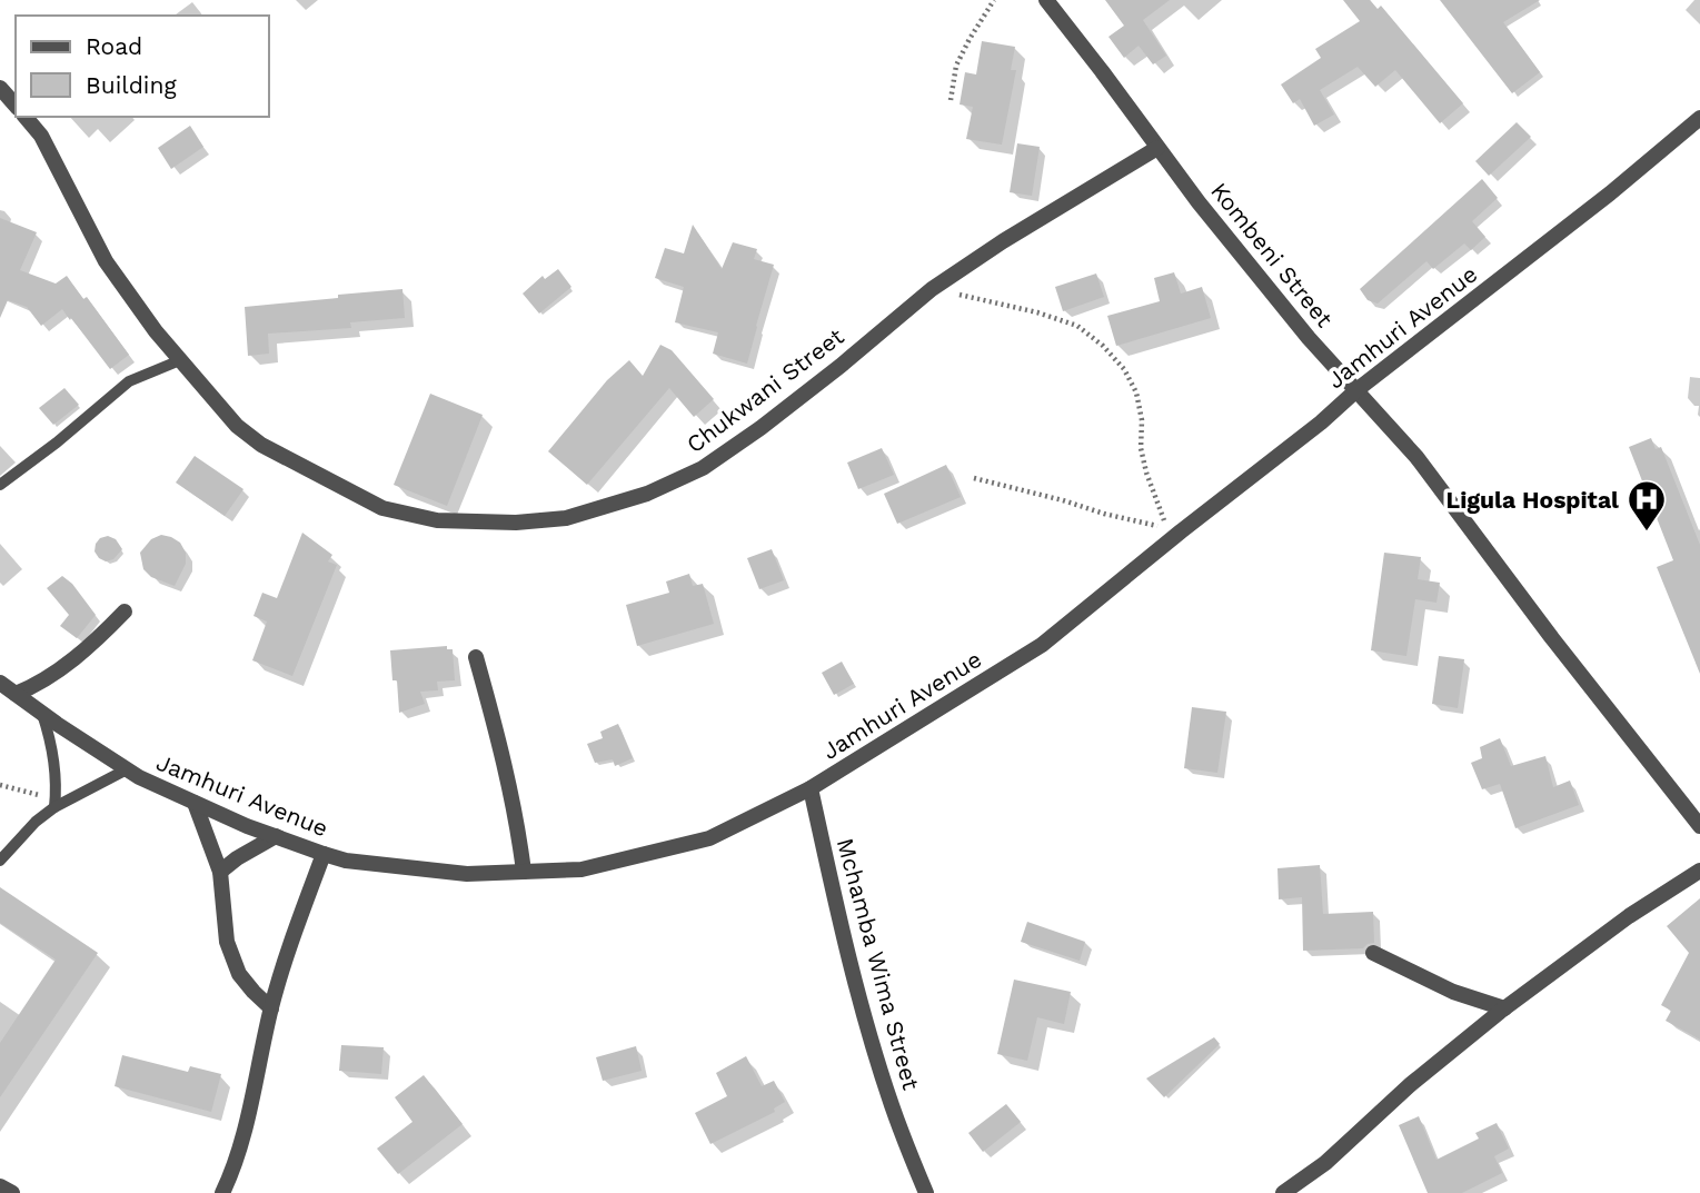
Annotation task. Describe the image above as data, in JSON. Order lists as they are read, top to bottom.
{
  "streets": {
    "street": [
      "Kombeni Street",
      "Jamhuri Avenue",
      "Chukwani Street",
      "Mchamba Wima Street"
    ]
  },
  "crossings": [
    ["Kombeni Street", "Jamhuri Avenue"],
    ["Kombeni Street", "Chukwani Street"],
    ["Jamhuri Avenue", "Mchamba Wima Street"]
  ],
  "places": {
    "hospital": ["Ligula Hospital"]
  },
  "legend": ["Road", "Building"]
}
